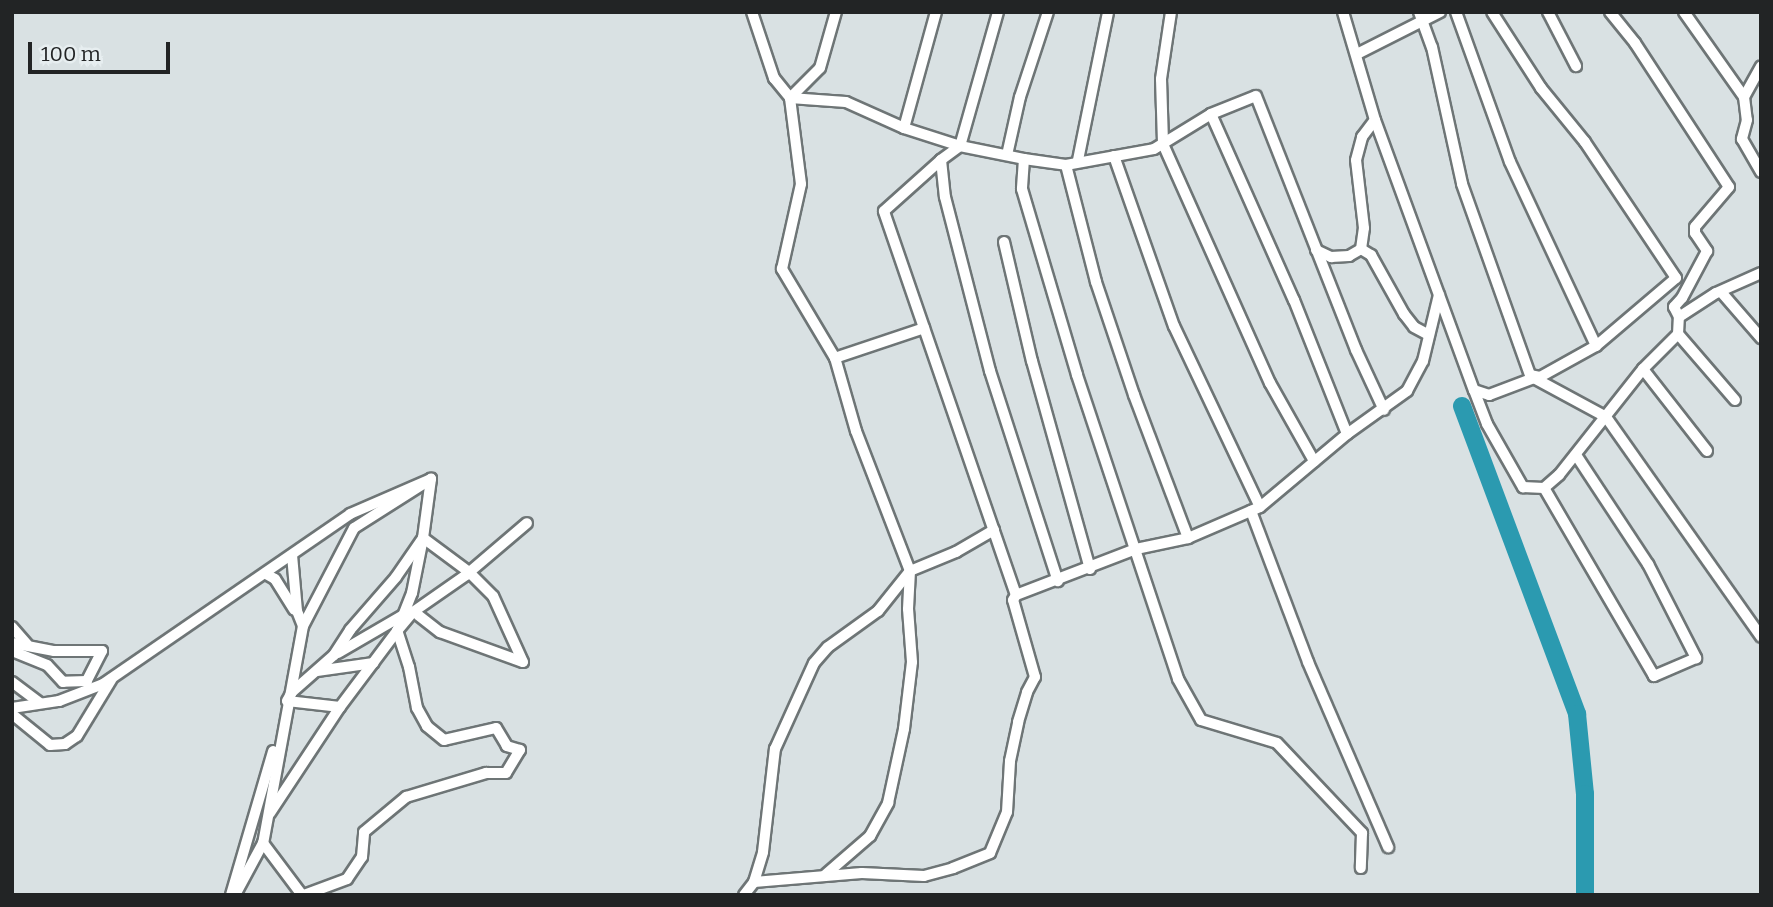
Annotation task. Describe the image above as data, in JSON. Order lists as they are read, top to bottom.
{
  "scale_bar": "100 m"
}
